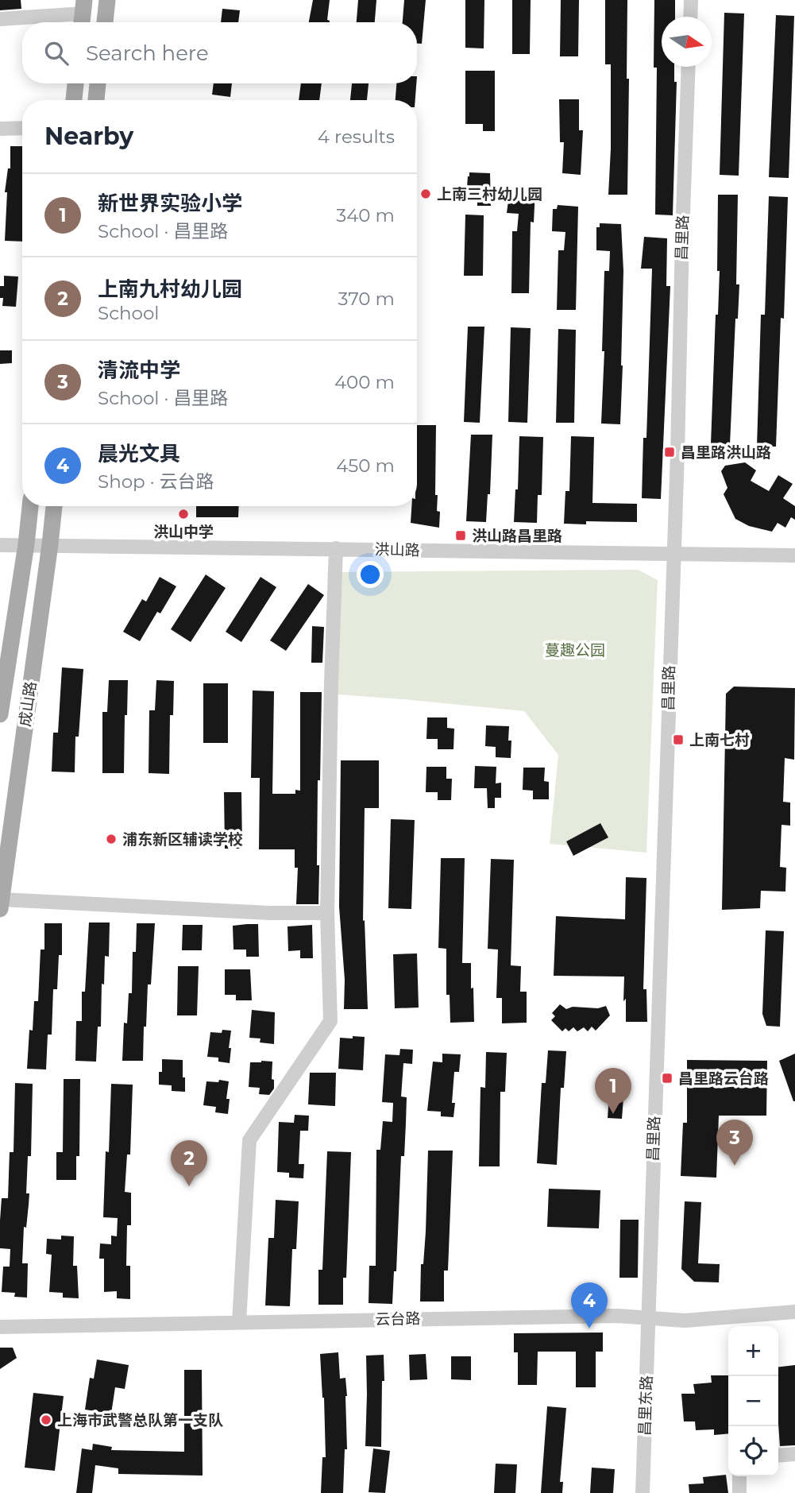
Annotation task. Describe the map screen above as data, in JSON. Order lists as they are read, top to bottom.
{
  "streets": {
    "main road": ["成山路"],
    "street": [
      "昌里路",
      "洪山路",
      "云台路",
      "昌里东路"
    ]
  },
  "crossings": [
    ["昌里路", "洪山路"],
    ["昌里路", "云台路"],
    ["昌里路", "昌里东路"],
    ["洪山路", "成山路"],
    ["云台路", "昌里东路"]
  ],
  "parks": ["蔓趣公园"],
  "places": {
    "other": [
      "上南三村幼儿园",
      "洪山中学",
      "浦东新区辅读学校",
      "上海市武警总队第一支队"
    ],
    "transit": [
      "昌里路洪山路",
      "洪山路昌里路",
      "上南七村",
      "昌里路云台路"
    ]
  },
  "north": "right",
  "page": {
    "search": "Search here",
    "heading": ["Nearby", "4 results"],
    "list": [
      {
        "mark": "1",
        "name": "新世界实验小学",
        "note": "School · 昌里路",
        "value": "340 m"
      },
      {
        "mark": "2",
        "name": "上南九村幼儿园",
        "note": "School",
        "value": "370 m"
      },
      {
        "mark": "3",
        "name": "清流中学",
        "note": "School · 昌里路",
        "value": "400 m"
      },
      {
        "mark": "4",
        "name": "晨光文具",
        "note": "Shop · 云台路",
        "value": "450 m"
      }
    ],
    "pins": [
      "1",
      "3",
      "2",
      "4"
    ],
    "map_buttons": ["+", "−"]
  }
}
